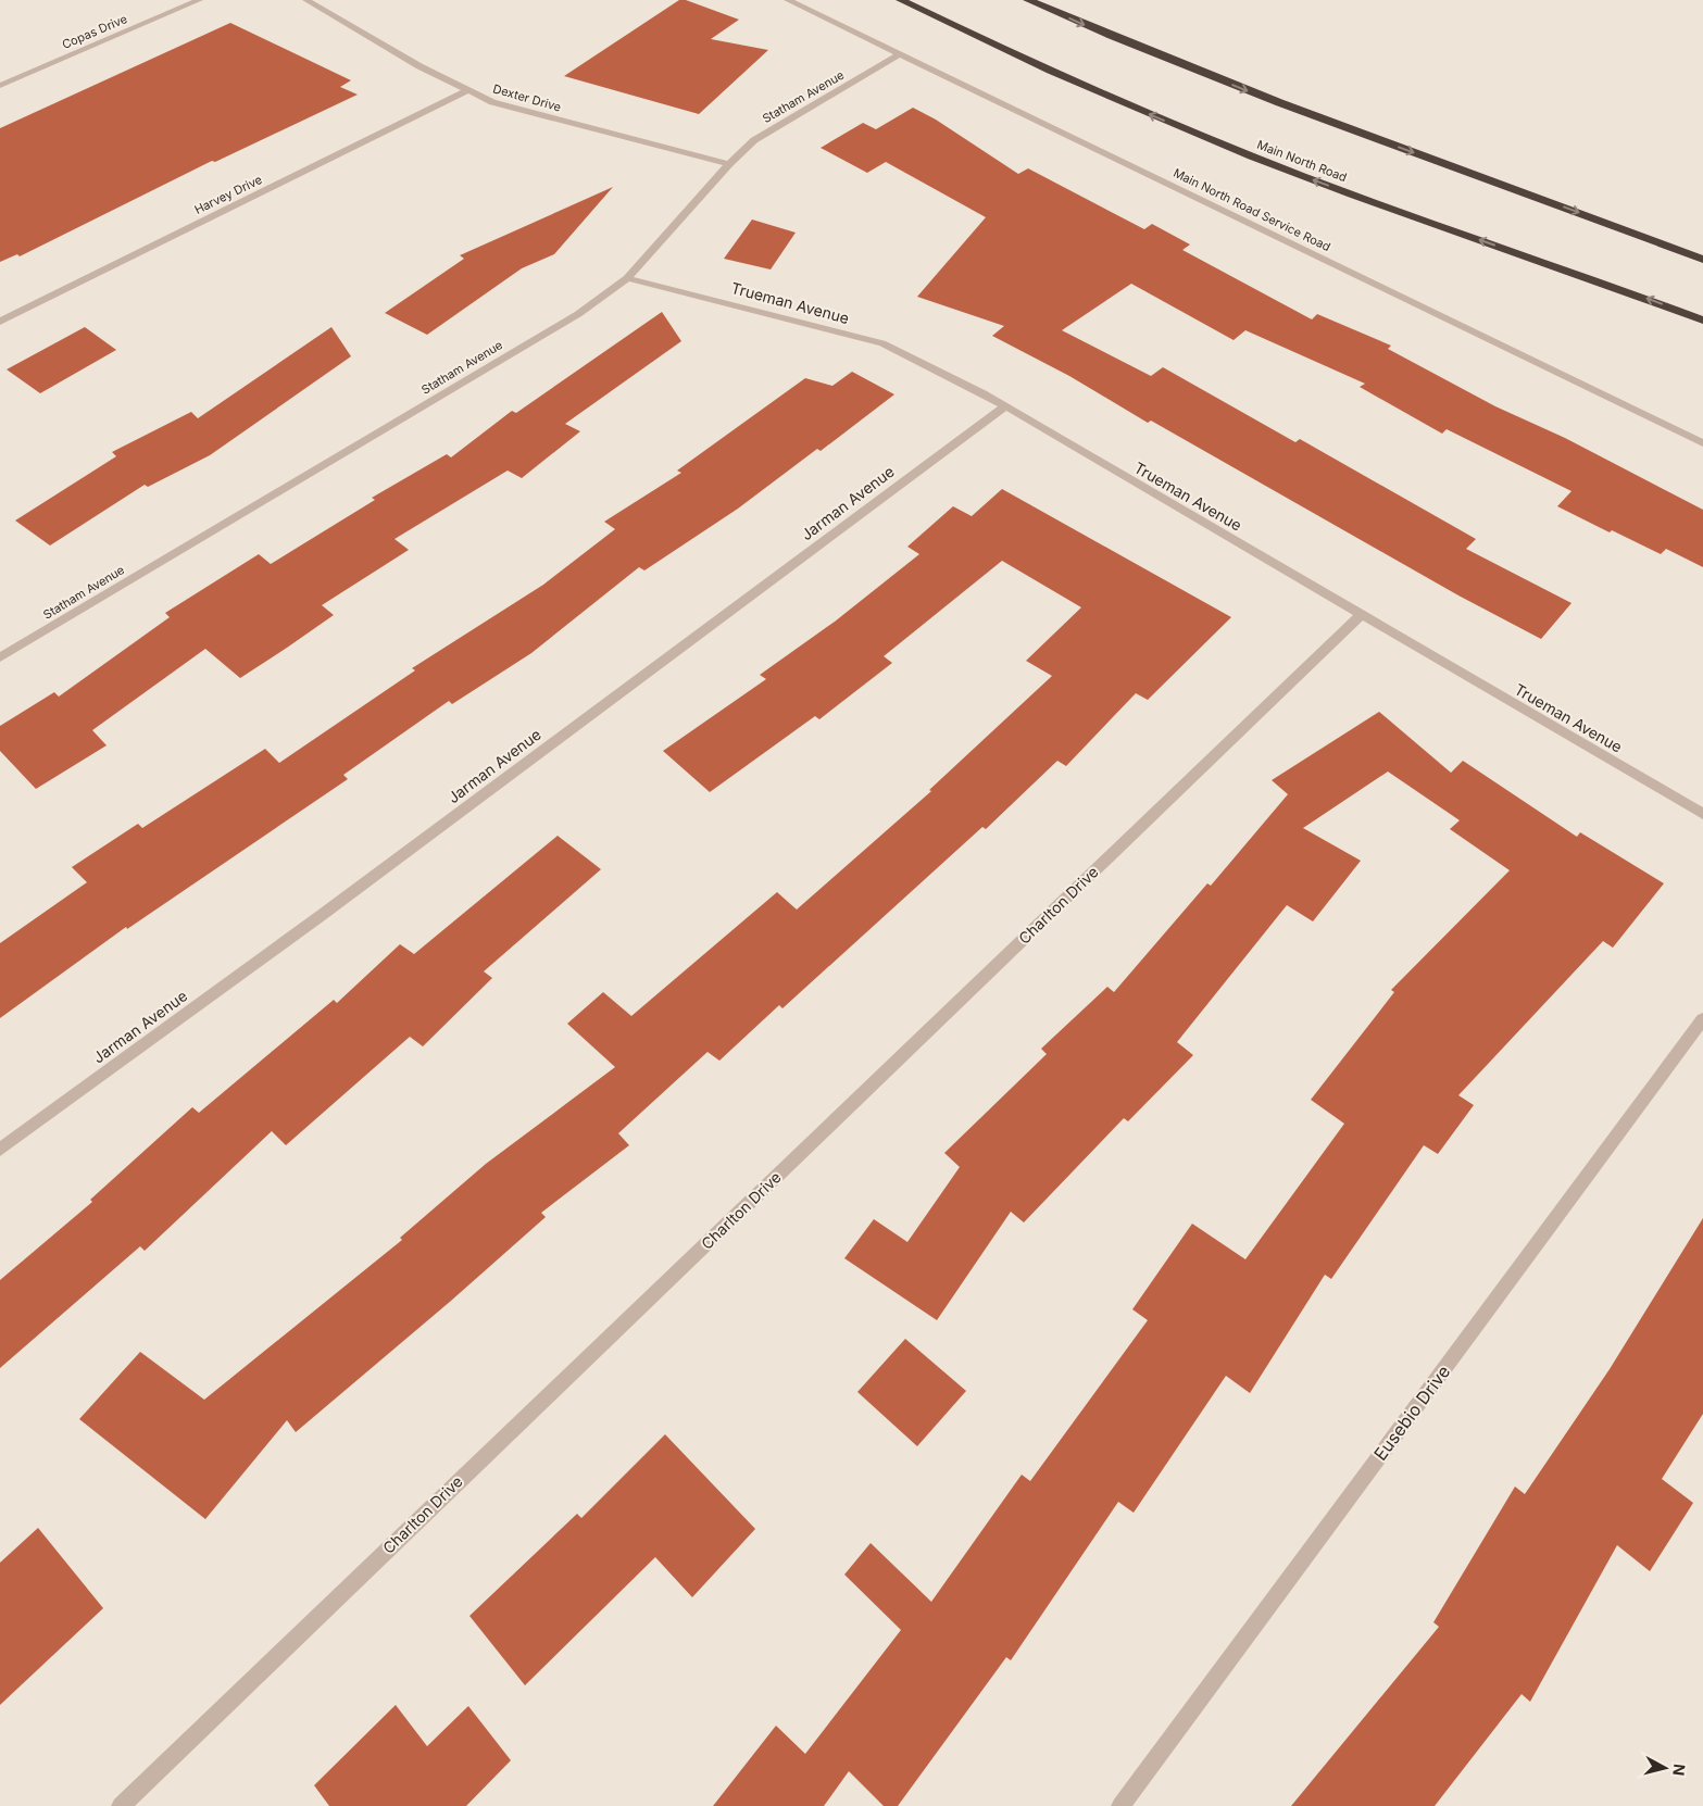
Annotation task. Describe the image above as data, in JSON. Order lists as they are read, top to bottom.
{
  "streets": {
    "highway": ["Main North Road"],
    "street": [
      "Copas Drive",
      "Statham Avenue",
      "Dexter Drive",
      "Harvey Drive",
      "Main North Road Service Road",
      "Trueman Avenue",
      "Jarman Avenue",
      "Charlton Drive",
      "Eusebio Drive"
    ]
  },
  "crossings": [
    ["Statham Avenue", "Dexter Drive"],
    ["Statham Avenue", "Main North Road Service Road"],
    ["Statham Avenue", "Trueman Avenue"],
    ["Dexter Drive", "Harvey Drive"],
    ["Trueman Avenue", "Jarman Avenue"],
    ["Trueman Avenue", "Charlton Drive"]
  ],
  "north": "right"
}
